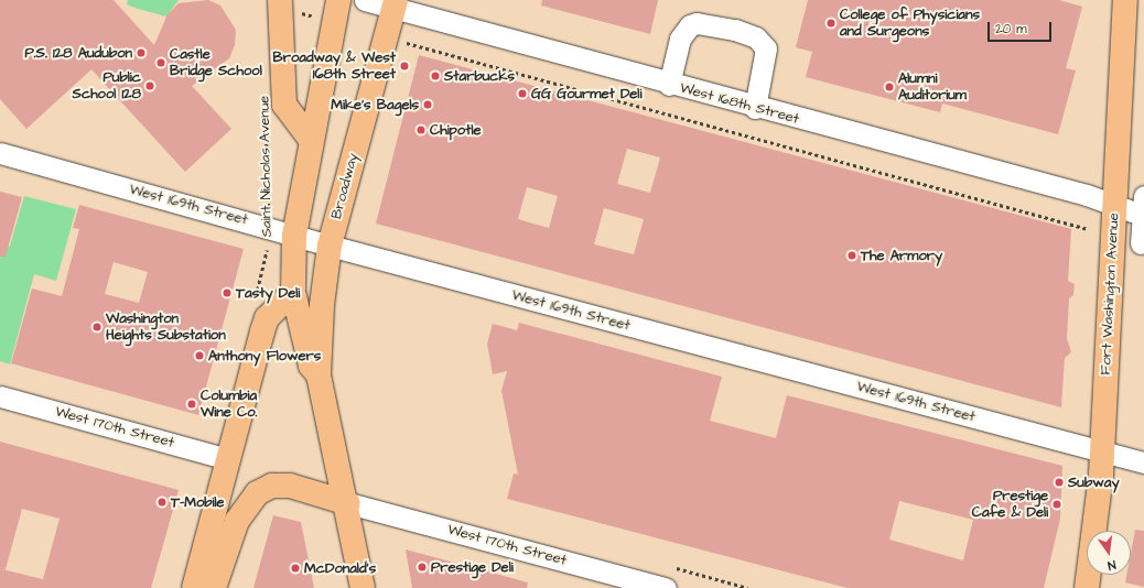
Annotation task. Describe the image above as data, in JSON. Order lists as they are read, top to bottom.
{
  "streets": {
    "main road": ["Saint Nicholas Avenue", "Broadway", "Fort Washington Avenue"],
    "street": ["West 168th Street", "West 169th Street", "West 170th Street"]
  },
  "crossings": [
    ["West 168th Street", "Broadway"],
    ["West 168th Street", "Fort Washington Avenue"],
    ["Saint Nicholas Avenue", "Broadway"],
    ["Saint Nicholas Avenue", "West 169th Street"],
    ["Broadway", "West 169th Street"],
    ["Broadway", "West 170th Street"],
    ["West 169th Street", "Fort Washington Avenue"]
  ],
  "places": [
    "College of Physicians and Surgeons",
    "P.S. 128 Audubon",
    "Castle Bridge School",
    "Broadway & West 168th Street",
    "Starbucks",
    "Public School 128",
    "Alumni Auditorium",
    "GG Gourmet Deli",
    "Mike's Bagels",
    "Chipotle",
    "The Armory",
    "Tasty Deli",
    "Washington Heights Substation",
    "Anthony Flowers",
    "Columbia Wine Co.",
    "Subway",
    "T-Mobile",
    "Prestige Cafe & Deli",
    "Prestige Deli",
    "McDonald's"
  ],
  "scale_bar": "20 m",
  "north": "bottom"
}
